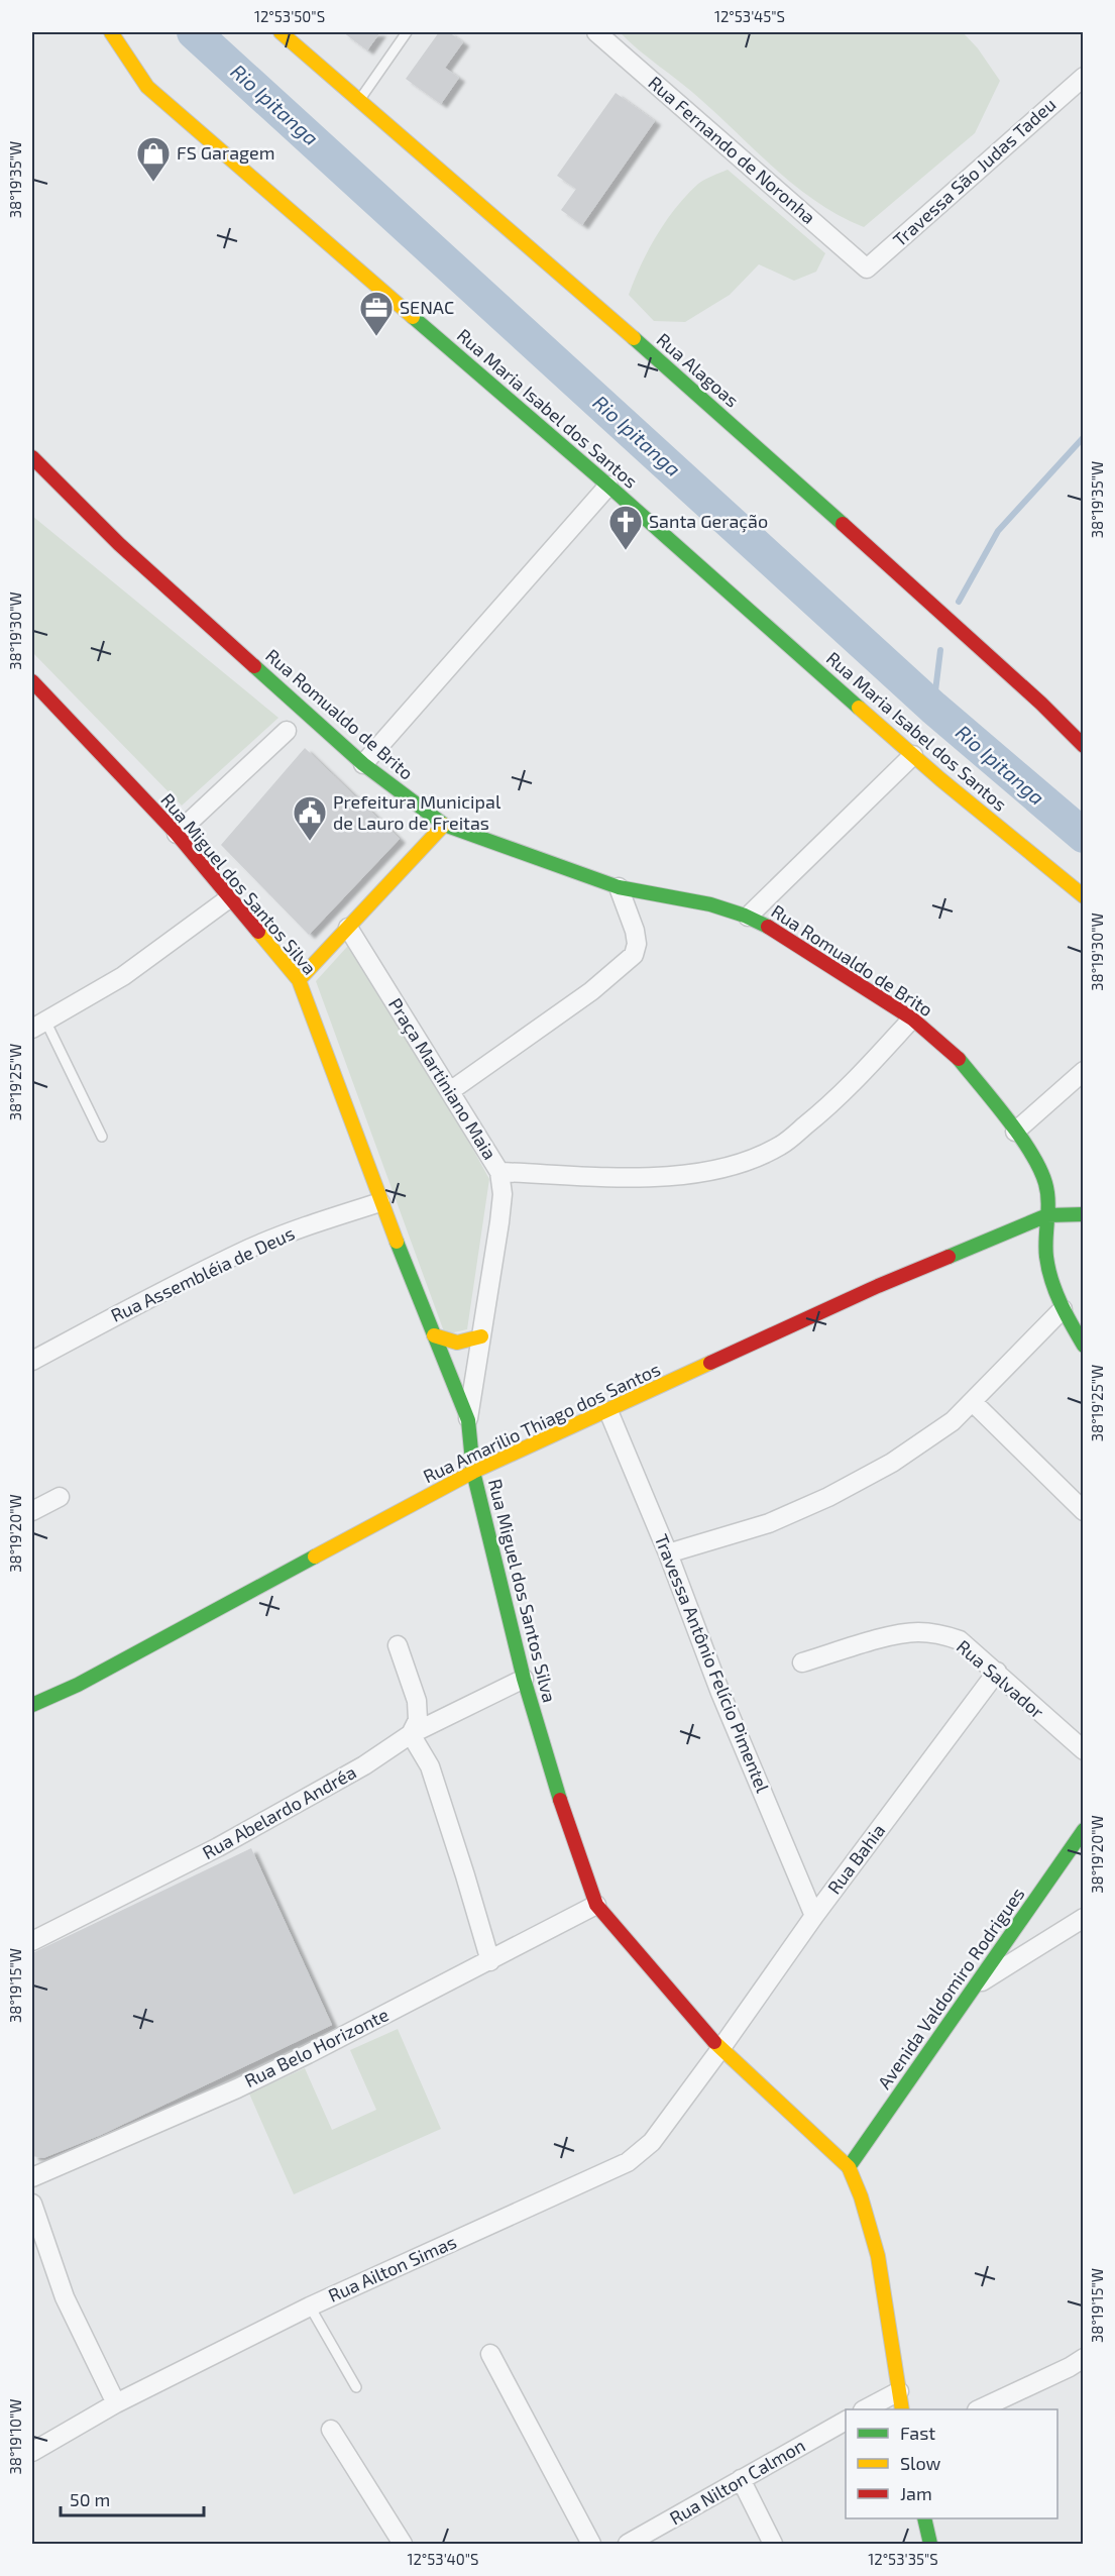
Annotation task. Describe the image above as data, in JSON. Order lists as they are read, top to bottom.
{
  "streets": {
    "street": [
      "Rua Fernando de Noronha",
      "Travessa São Judas Tadeu",
      "Rua Alagoas",
      "Rua Maria Isabel dos Santos",
      "Rua Romualdo de Brito",
      "Rua Miguel dos Santos Silva",
      "Praça Martiniano Maia",
      "Rua Assembléia de Deus",
      "Rua Amarilio Thiago dos Santos",
      "Travessa Antônio Felício Pimentel",
      "Rua Salvador",
      "Rua Abelardo Andréa",
      "Rua Bahia",
      "Avenida Valdomiro Rodrigues",
      "Rua Belo Horizonte",
      "Rua Ailton Simas",
      "Rua Nilton Calmon"
    ]
  },
  "crossings": [
    ["Rua Fernando de Noronha", "Travessa São Judas Tadeu"],
    ["Rua Romualdo de Brito", "Rua Amarilio Thiago dos Santos"],
    ["Rua Miguel dos Santos Silva", "Praça Martiniano Maia"],
    ["Rua Miguel dos Santos Silva", "Rua Assembléia de Deus"],
    ["Rua Miguel dos Santos Silva", "Rua Amarilio Thiago dos Santos"],
    ["Rua Miguel dos Santos Silva", "Rua Abelardo Andréa"],
    ["Rua Miguel dos Santos Silva", "Rua Bahia"],
    ["Rua Miguel dos Santos Silva", "Avenida Valdomiro Rodrigues"],
    ["Rua Miguel dos Santos Silva", "Rua Belo Horizonte"],
    ["Rua Miguel dos Santos Silva", "Rua Ailton Simas"],
    ["Rua Amarilio Thiago dos Santos", "Travessa Antônio Felício Pimentel"],
    ["Travessa Antônio Felício Pimentel", "Rua Bahia"],
    ["Rua Salvador", "Rua Bahia"],
    ["Rua Bahia", "Rua Ailton Simas"]
  ],
  "water": ["Rio Ipitanga"],
  "places": {
    "shop": ["FS Garagem"],
    "office": ["SENAC"],
    "church": ["Santa Geração"],
    "public building": ["Prefeitura Municipal de Lauro de Freitas"]
  },
  "legend": ["Fast", "Slow", "Jam"],
  "scale_bar": "50 m",
  "coordinates": [
    "12°53'50\"S",
    "12°53'45\"S",
    "38°19'35\"W",
    "38°19'30\"W",
    "38°19'25\"W",
    "38°19'20\"W",
    "38°19'15\"W",
    "38°19'10\"W",
    "12°53'40\"S",
    "12°53'35\"S"
  ]
}
